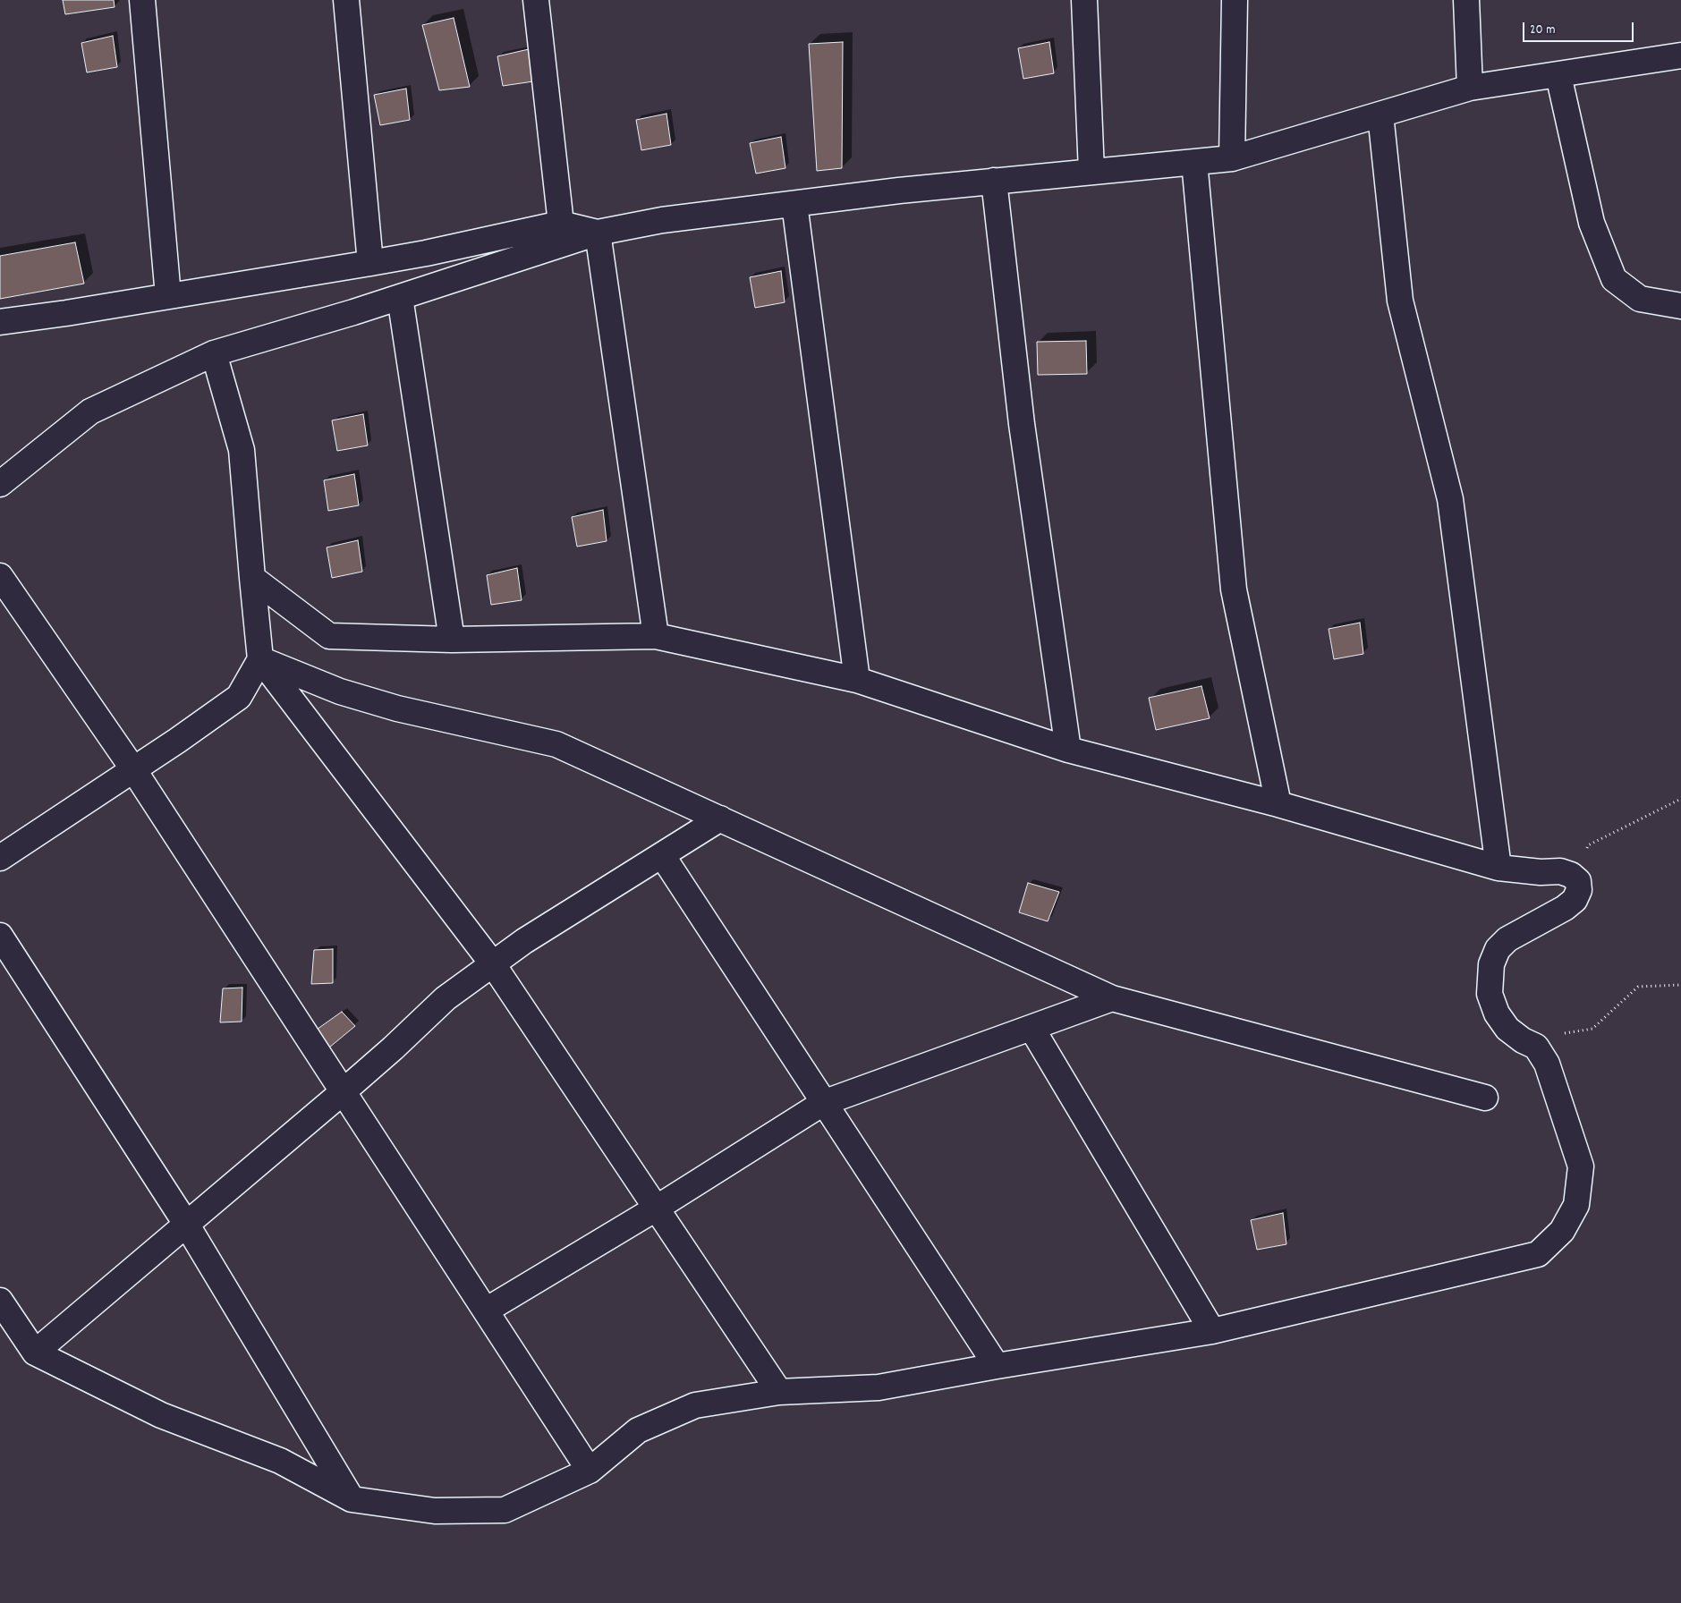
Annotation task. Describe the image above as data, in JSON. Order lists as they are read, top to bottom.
{
  "scale_bar": "20 m"
}
